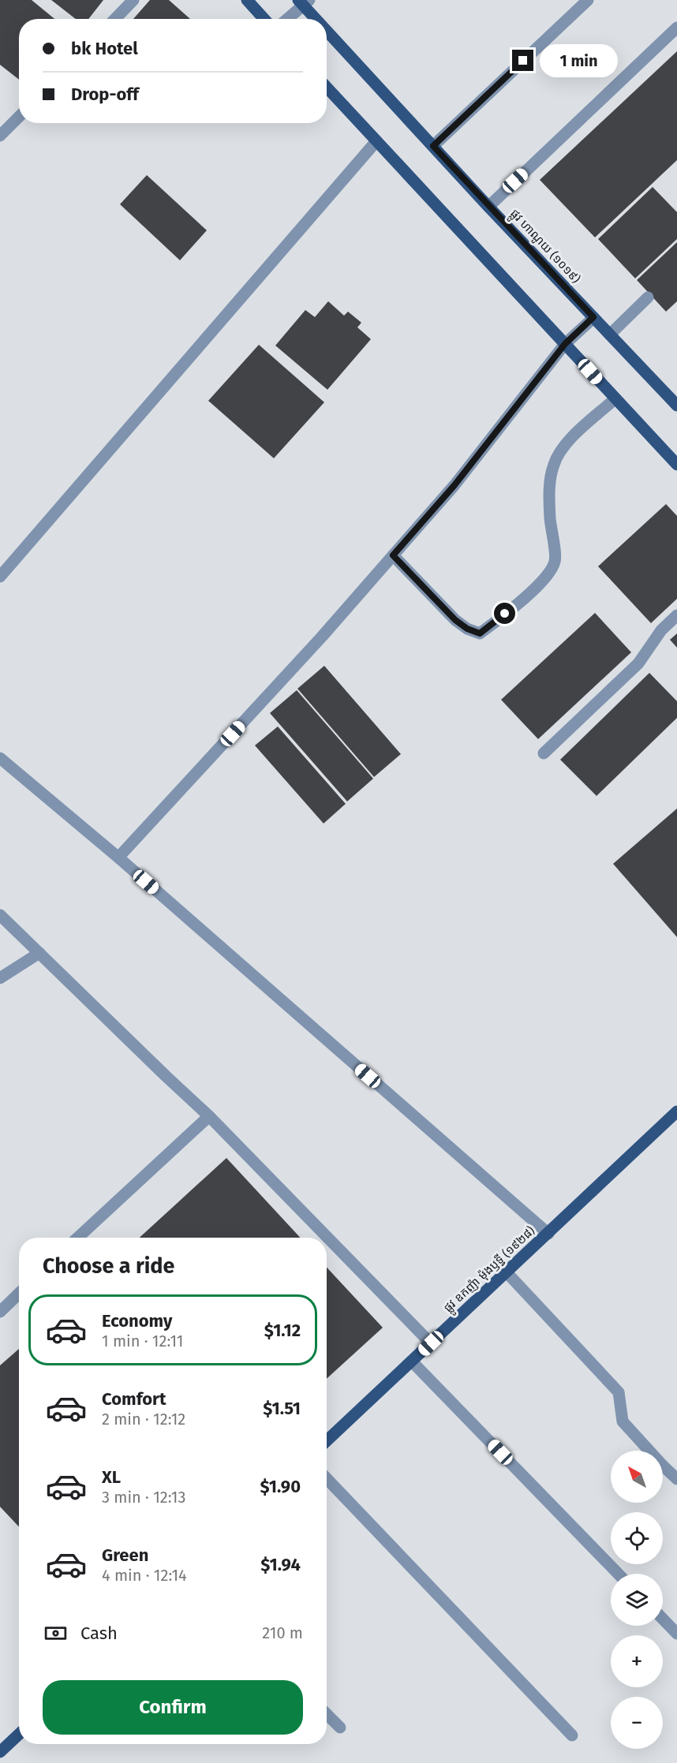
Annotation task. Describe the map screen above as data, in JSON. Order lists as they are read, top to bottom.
{
  "streets": {
    "main road": ["ផ្លូវ ហាណូយ (១០១៩)", "ផ្លូវ ឧកញ៉ា ម៉ុងឫទ្ធី (១៩២៨)"]
  },
  "north": "top left",
  "page": {
    "banner": ["bk Hotel", "Drop-off"],
    "bubble": "1 min",
    "heading": "Choose a ride",
    "list": [
      {
        "name": "Economy",
        "note": "1 min · 12:11",
        "value": "$1.12"
      },
      {
        "name": "Comfort",
        "note": "2 min · 12:12",
        "value": "$1.51"
      },
      {
        "name": "XL",
        "note": "3 min · 12:13",
        "value": "$1.90"
      },
      {
        "name": "Green",
        "note": "4 min · 12:14",
        "value": "$1.94"
      }
    ],
    "map_buttons": ["+", "−"],
    "pay": ["Cash", "210 m"],
    "buttons": "Confirm"
  }
}
